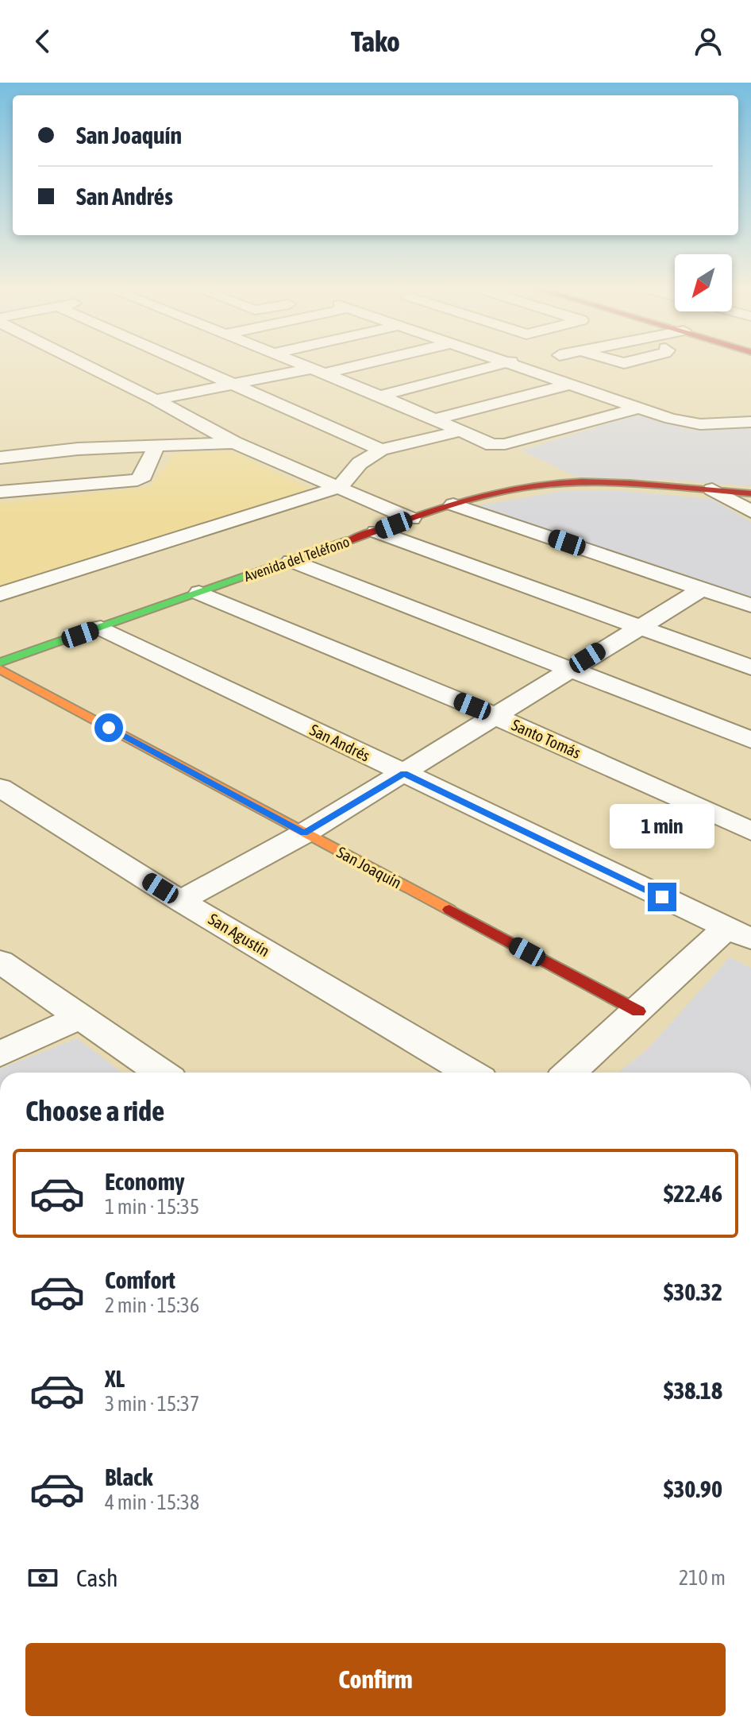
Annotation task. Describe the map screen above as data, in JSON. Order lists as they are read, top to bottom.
{
  "streets": {
    "street": [
      "Avenida del Teléfono",
      "Santo Tomás",
      "San Andrés",
      "San Joaquín",
      "San Agustín"
    ]
  },
  "crossings": [
    ["Avenida del Teléfono", "Santo Tomás"],
    ["Avenida del Teléfono", "San Andrés"]
  ],
  "north": "bottom left",
  "page": {
    "header": "Tako",
    "banner": ["San Joaquín", "San Andrés"],
    "bubble": "1 min",
    "heading": "Choose a ride",
    "list": [
      {
        "name": "Economy",
        "note": "1 min · 15:35",
        "value": "$22.46"
      },
      {
        "name": "Comfort",
        "note": "2 min · 15:36",
        "value": "$30.32"
      },
      {
        "name": "XL",
        "note": "3 min · 15:37",
        "value": "$38.18"
      },
      {
        "name": "Black",
        "note": "4 min · 15:38",
        "value": "$30.90"
      }
    ],
    "pay": ["Cash", "210 m"],
    "buttons": "Confirm"
  }
}
